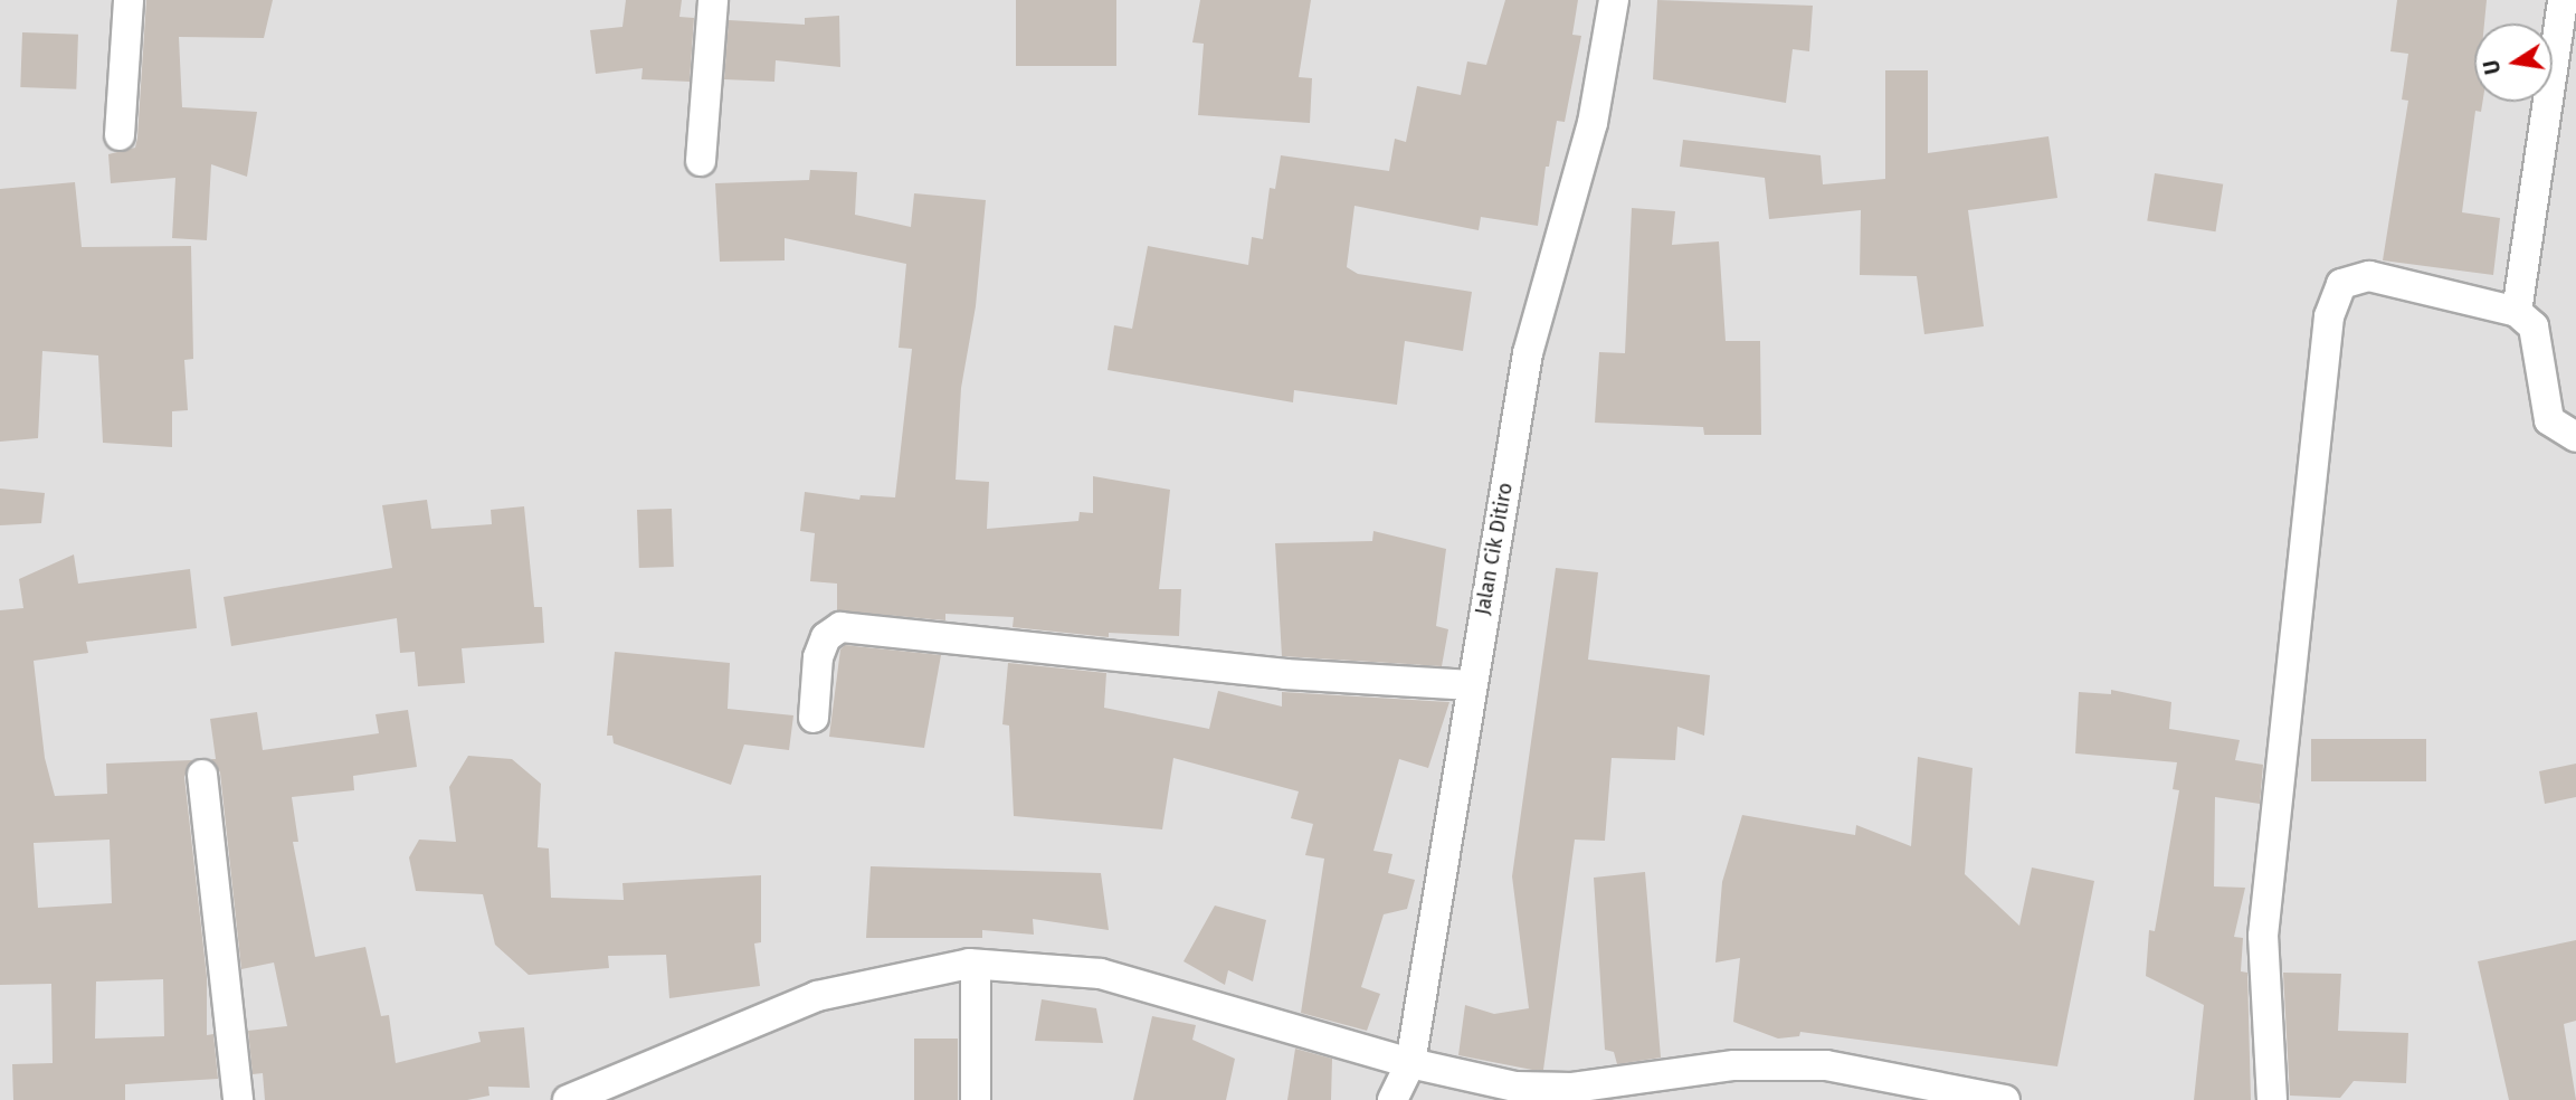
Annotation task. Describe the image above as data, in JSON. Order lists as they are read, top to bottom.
{
  "streets": {
    "street": ["Jalan Cik Ditiro"]
  },
  "north": "left"
}
